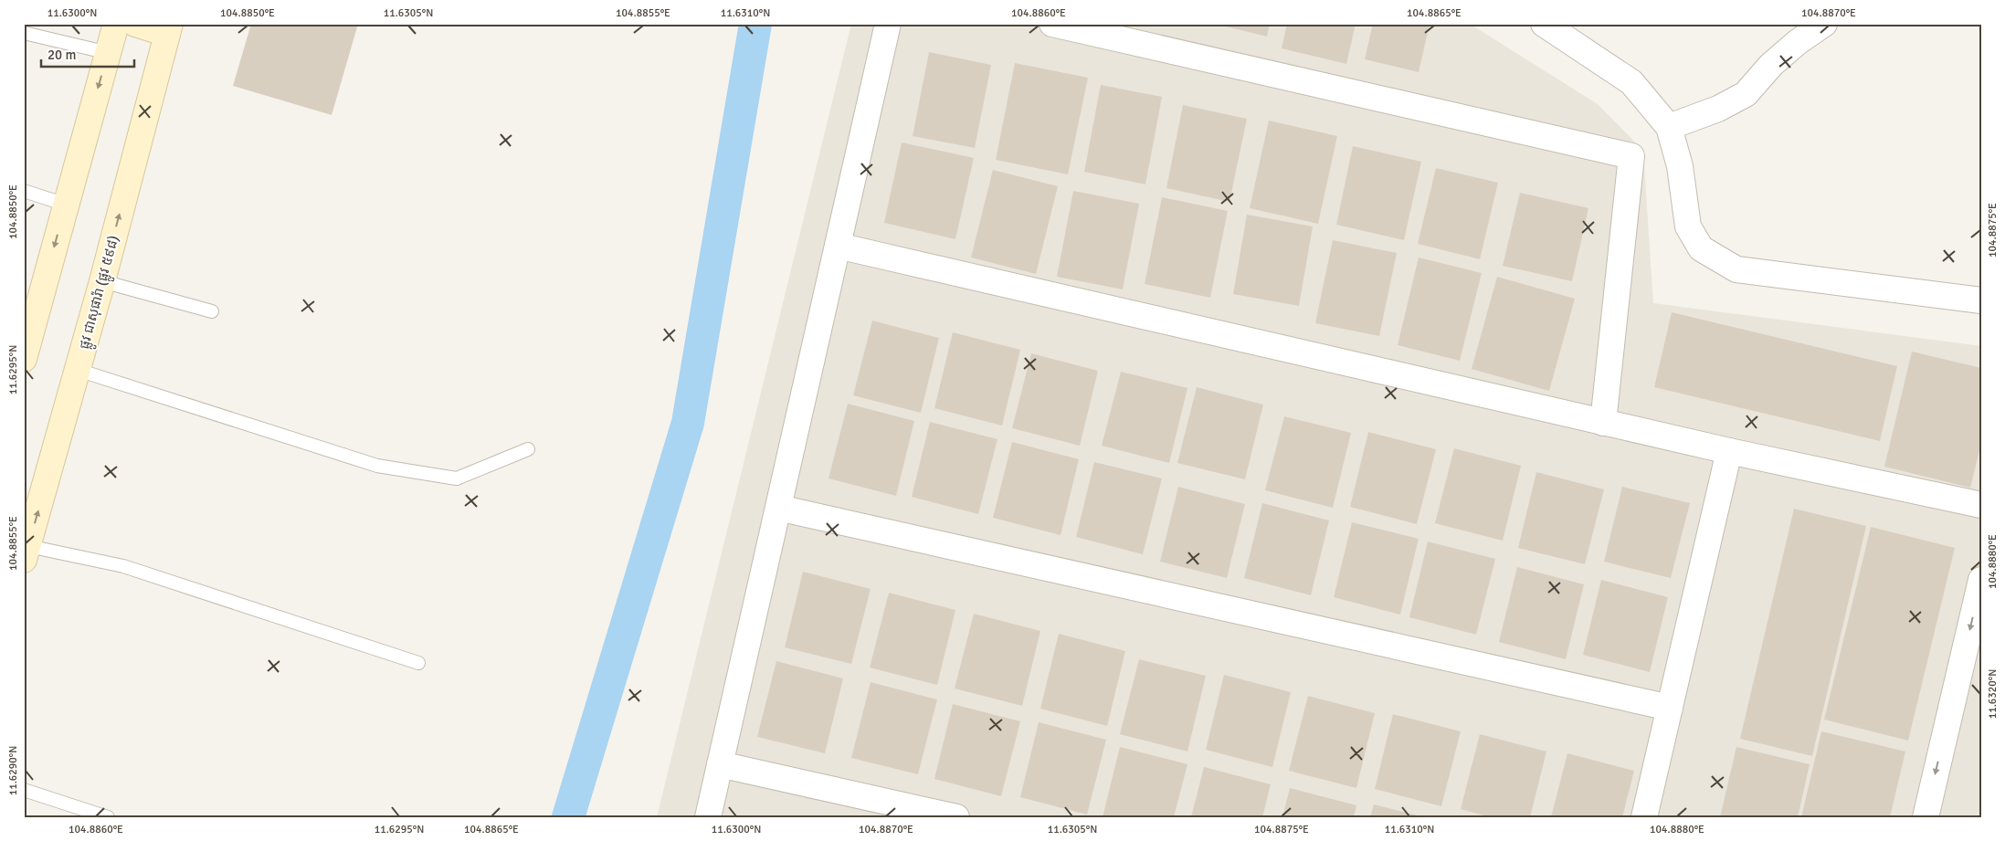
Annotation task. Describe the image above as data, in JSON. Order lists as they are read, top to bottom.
{
  "streets": {
    "main road": ["ផ្លូវ ជាសុផារ៉ា (ផ្លូវ ៥៩៨)"]
  },
  "scale_bar": "20 m",
  "coordinates": [
    "11.6300°N",
    "104.8850°E",
    "11.6305°N",
    "104.8855°E",
    "11.6310°N",
    "104.8860°E",
    "104.8865°E",
    "104.8870°E",
    "104.8875°E",
    "11.6295°N",
    "104.8880°E",
    "11.6320°N",
    "11.6290°N"
  ]
}
